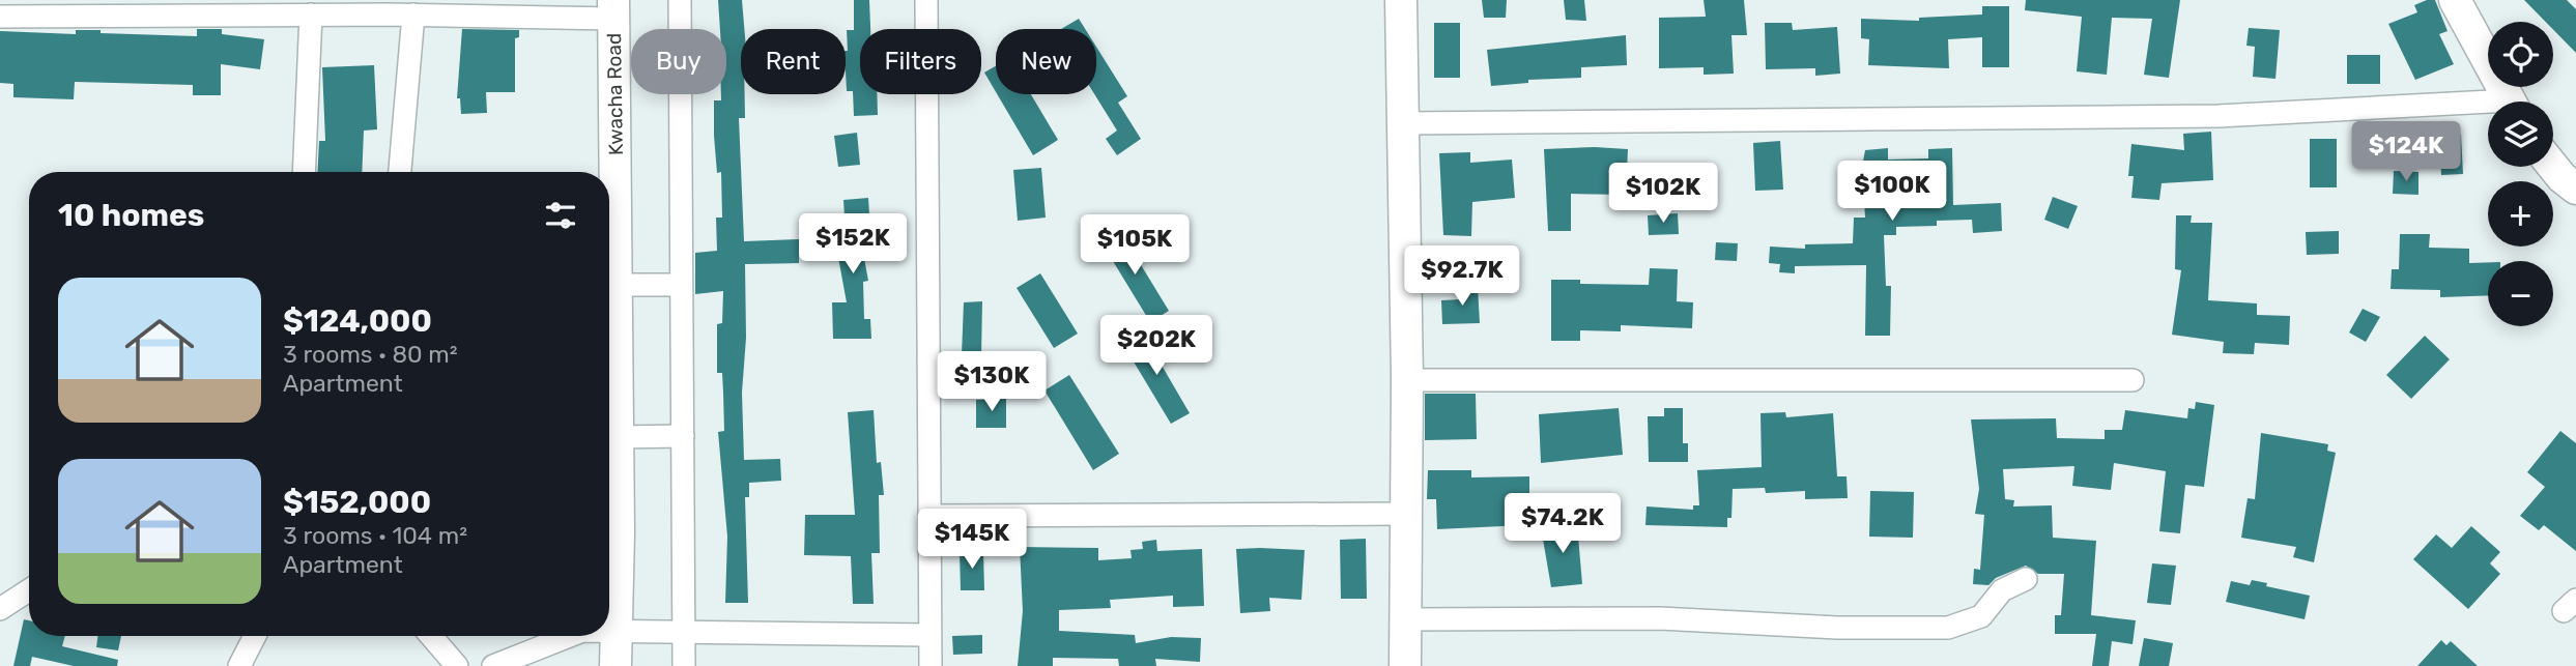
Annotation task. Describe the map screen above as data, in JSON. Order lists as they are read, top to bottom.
{
  "streets": {
    "street": ["Kwacha Road"]
  },
  "page": {
    "map_buttons": ["+", "−"],
    "chip": [
      "Buy",
      "Rent",
      "Filters",
      "New"
    ],
    "price": [
      "$124K",
      "$100K",
      "$102K",
      "$152K",
      "$105K",
      "$92.7K",
      "$202K",
      "$130K",
      "$74.2K",
      "$145K"
    ],
    "heading": "10 homes",
    "list": [
      {
        "name": "$124,000",
        "note": "3 rooms · 80 m² · Apartment"
      },
      {
        "name": "$152,000",
        "note": "3 rooms · 104 m² · Apartment"
      }
    ]
  }
}
